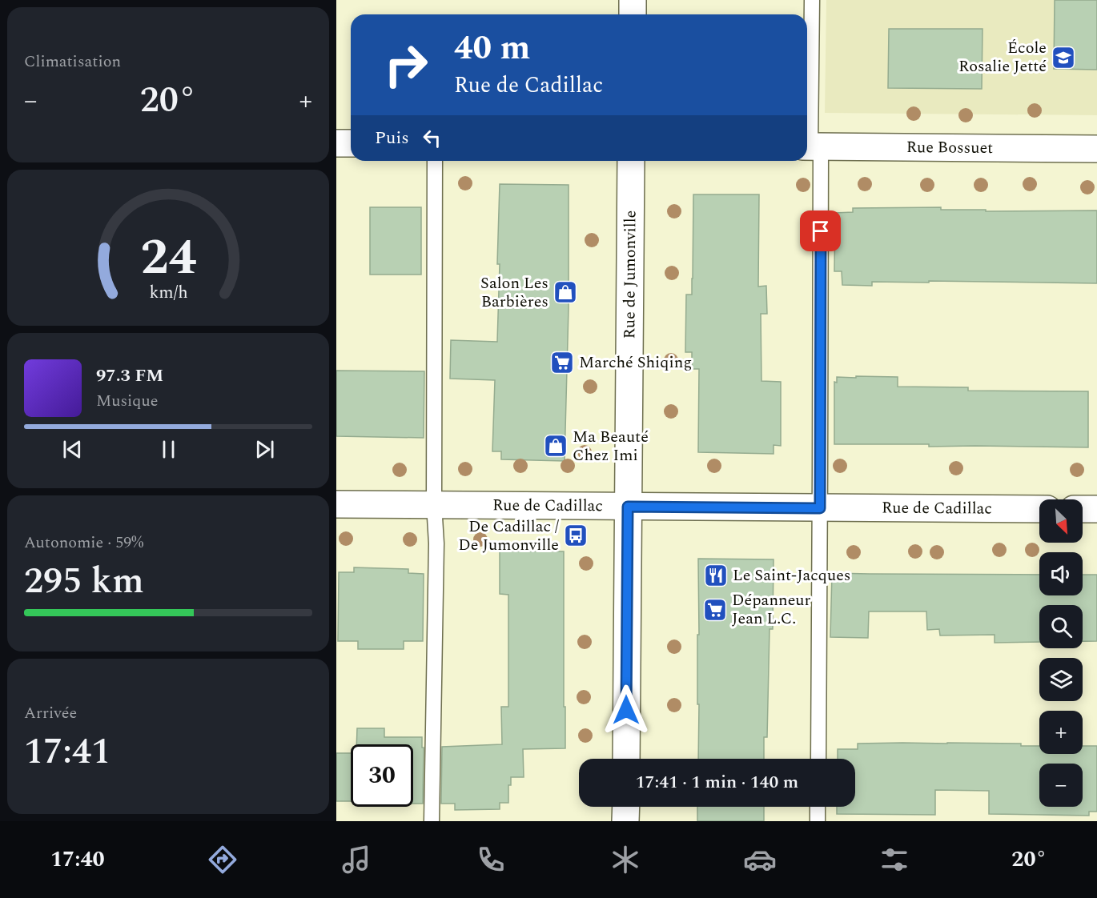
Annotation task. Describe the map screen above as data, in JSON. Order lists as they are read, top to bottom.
{
  "streets": {
    "street": ["Rue Bossuet", "Rue de Jumonville", "Rue de Cadillac"]
  },
  "crossings": [
    ["Rue de Jumonville", "Rue de Cadillac"]
  ],
  "places": {
    "school or university": ["École Rosalie Jetté"],
    "shop": ["Salon Les Barbières", "Ma Beauté Chez Imi"],
    "supermarket": ["Marché Shiqing", "Dépanneur Jean L.C."],
    "bus stop": ["De Cadillac / De Jumonville"],
    "restaurant": ["Le Saint-Jacques"]
  },
  "north": "bottom right",
  "page": {
    "tile": [
      "Climatisation",
      ["Autonomie · 59%", "295 km"],
      ["Arrivée", "17:41"]
    ],
    "turn": ["40 m", "Rue de Cadillac"],
    "heat": ["−", "20°", "+"],
    "then": "Puis",
    "song": ["97.3 FM", "Musique"],
    "map_buttons": ["+", "−"],
    "limit": "30",
    "trip": "17:41 · 1 min · 140 m",
    "tabs": ["17:40", "20°"],
    "gauge": ["24", "km/h"]
  }
}
